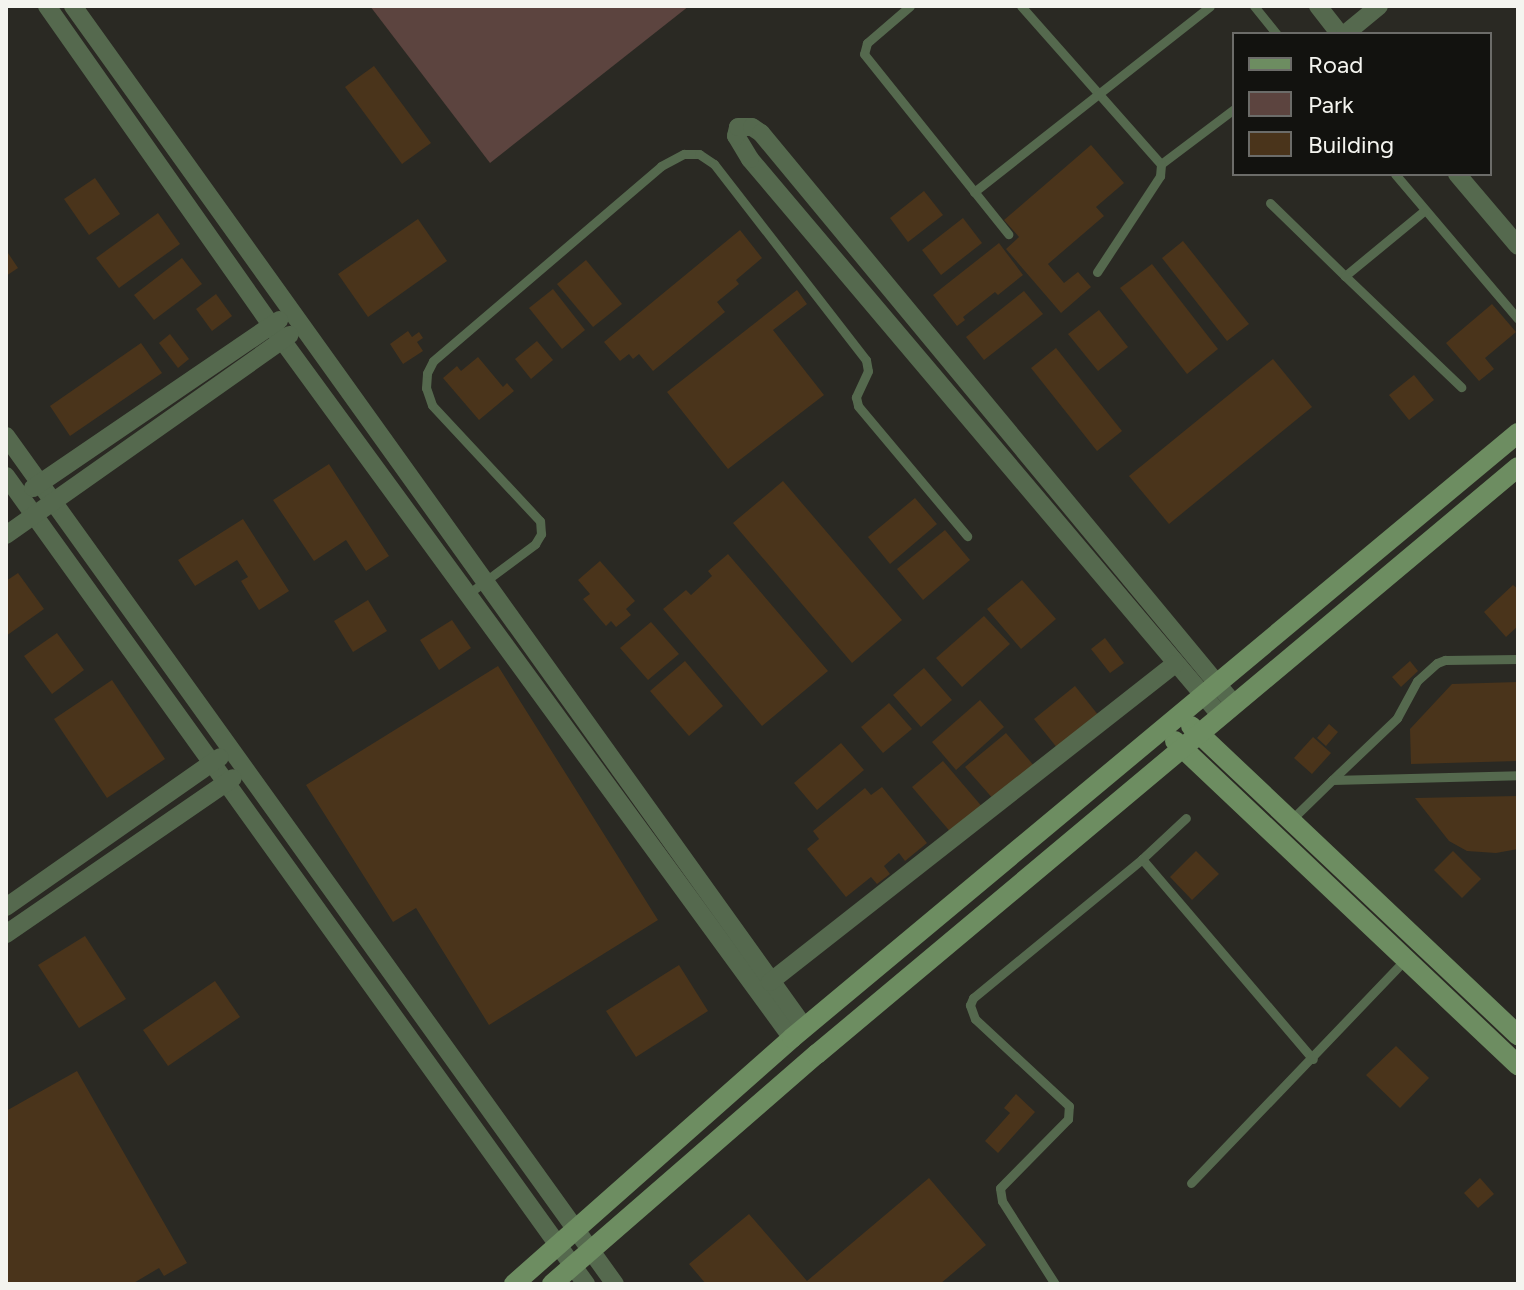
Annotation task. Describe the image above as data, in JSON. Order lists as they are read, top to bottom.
{
  "legend": ["Road", "Park", "Building"]
}
